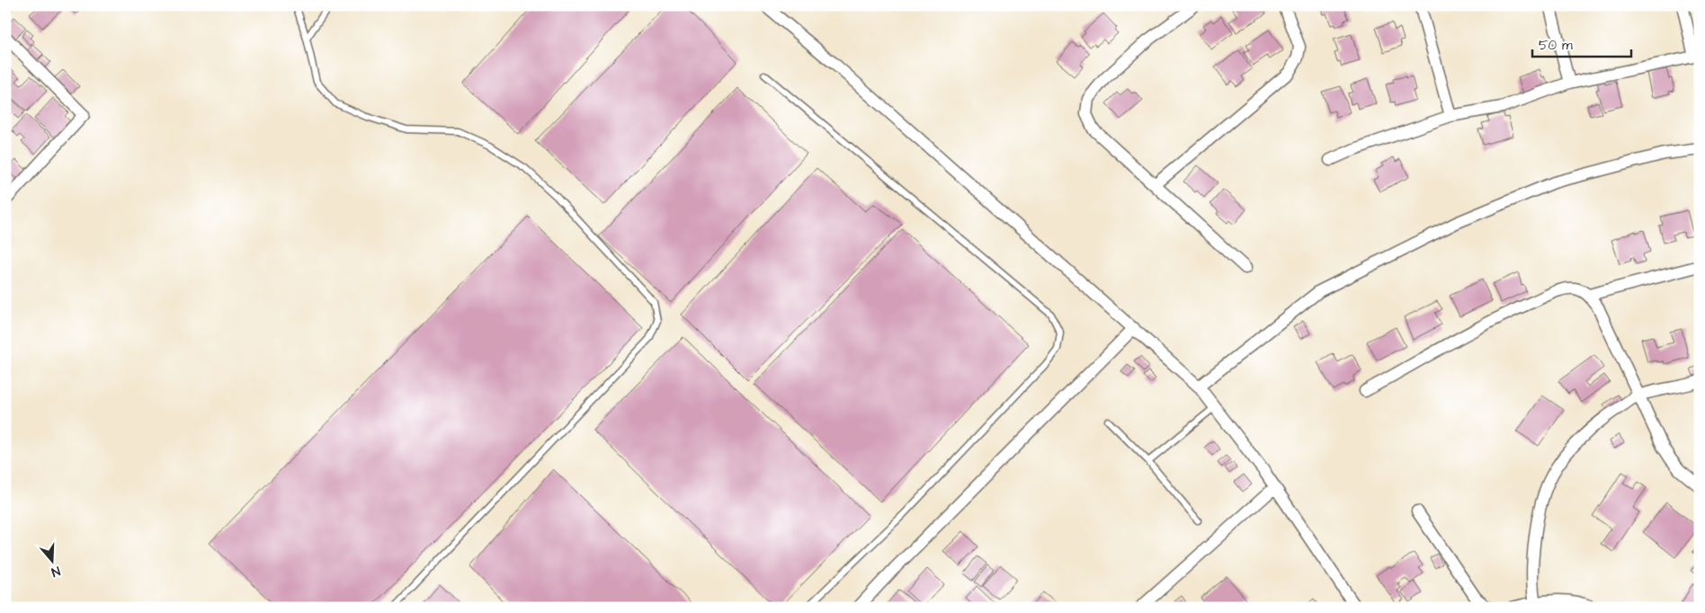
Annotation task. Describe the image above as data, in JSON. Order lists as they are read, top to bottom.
{
  "scale_bar": "50 m",
  "north": "bottom"
}
